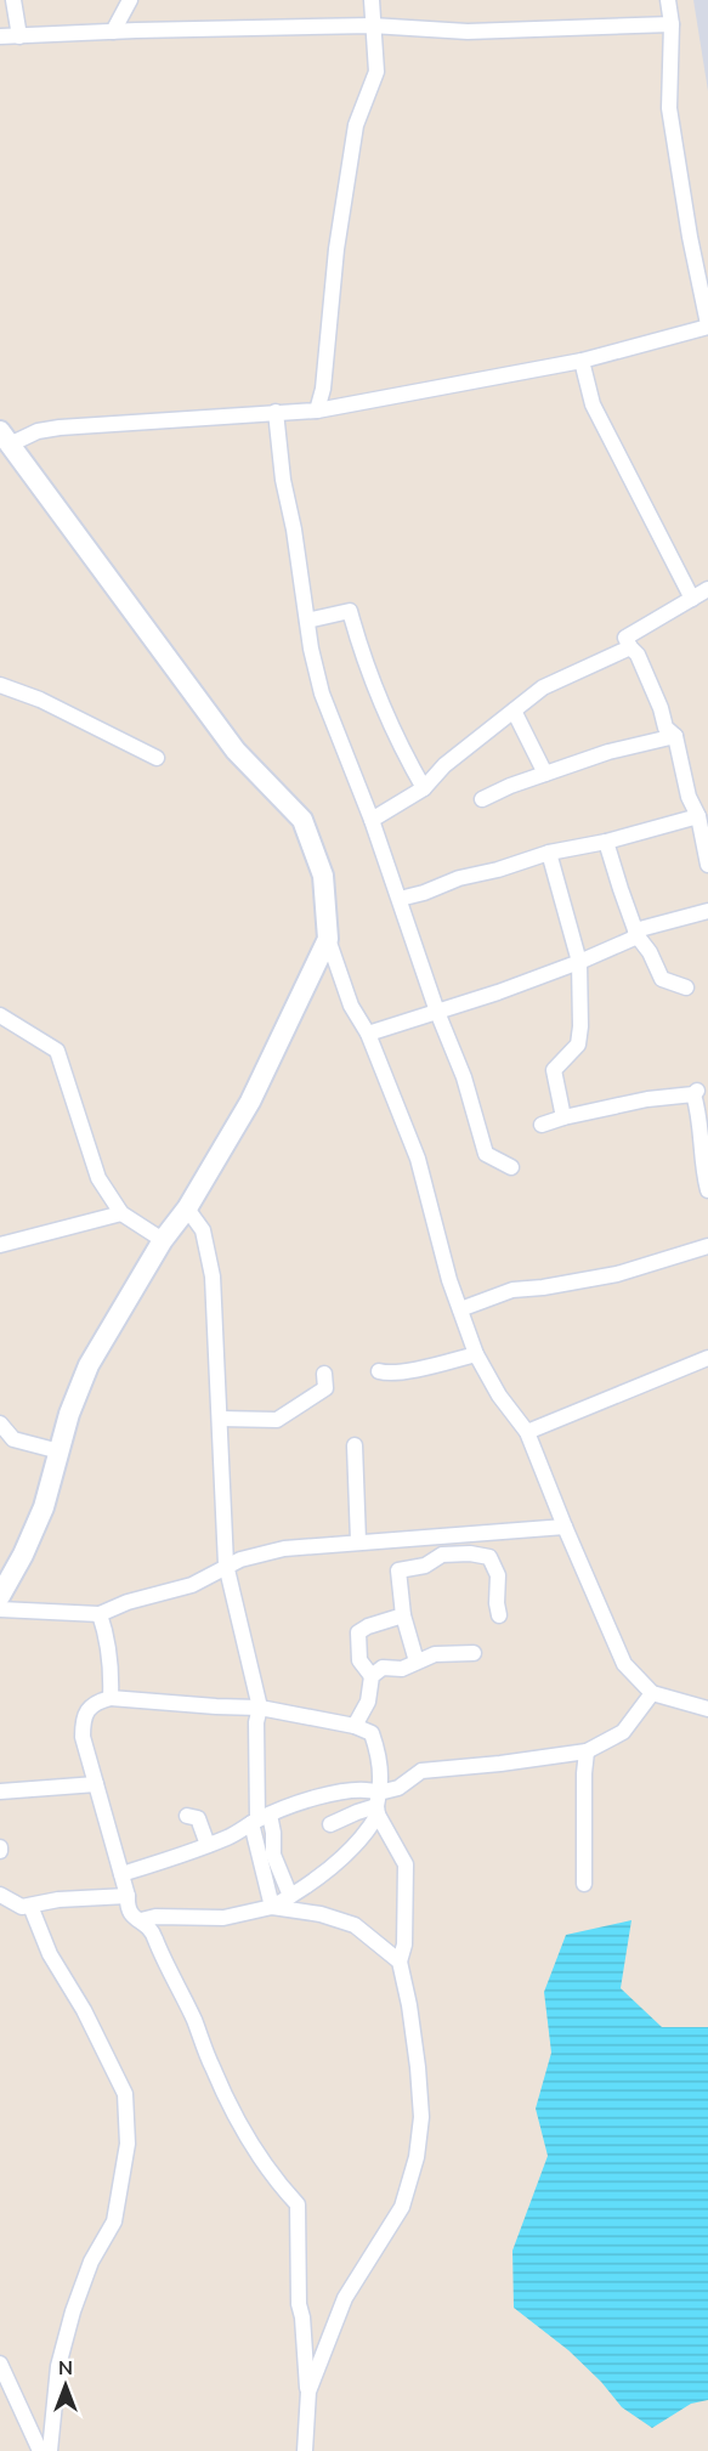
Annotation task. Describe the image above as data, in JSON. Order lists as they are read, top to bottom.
{
  "north": "top"
}
